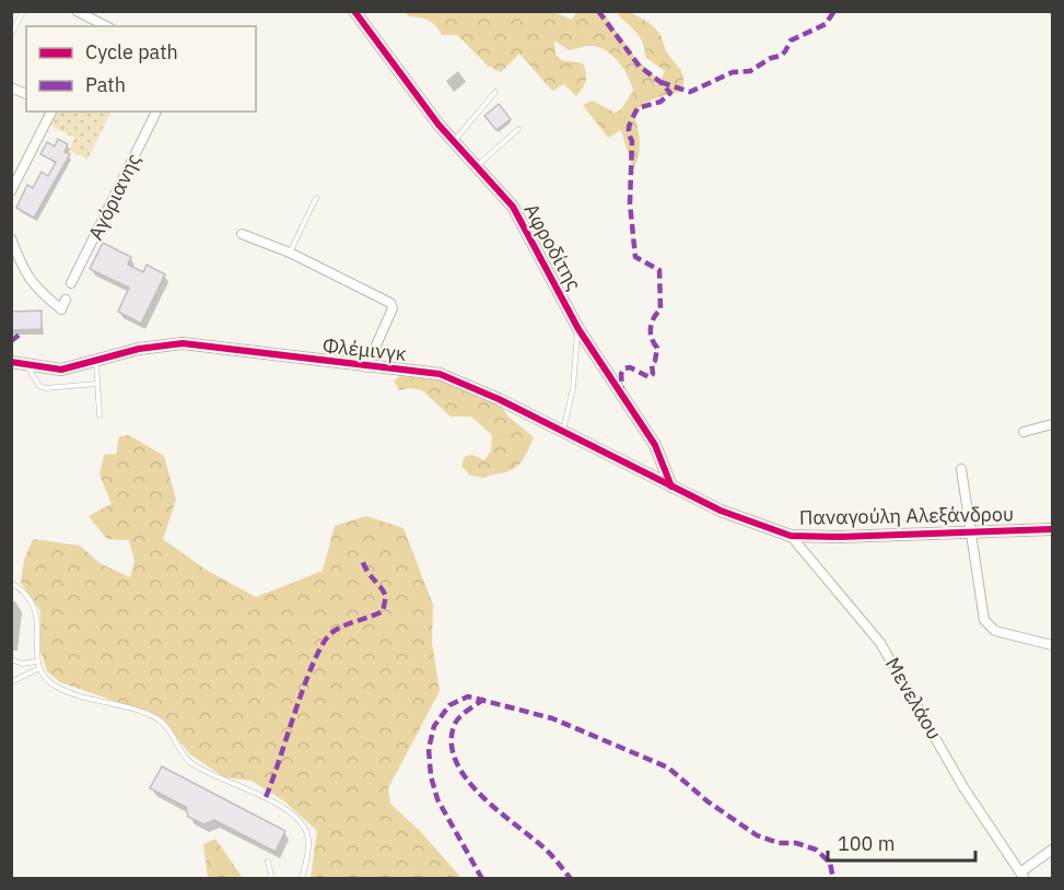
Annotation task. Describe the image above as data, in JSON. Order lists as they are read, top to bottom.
{
  "streets": {
    "street": [
      "Αγόριανης",
      "Αφροδίτης",
      "Φλέμινγκ",
      "Παναγούλη Αλεξάνδρου",
      "Μενελάου"
    ]
  },
  "crossings": [
    ["Αφροδίτης", "Φλέμινγκ"],
    ["Φλέμινγκ", "Παναγούλη Αλεξάνδρου"],
    ["Παναγούλη Αλεξάνδρου", "Μενελάου"]
  ],
  "legend": ["Cycle path", "Path"],
  "scale_bar": "100 m"
}
